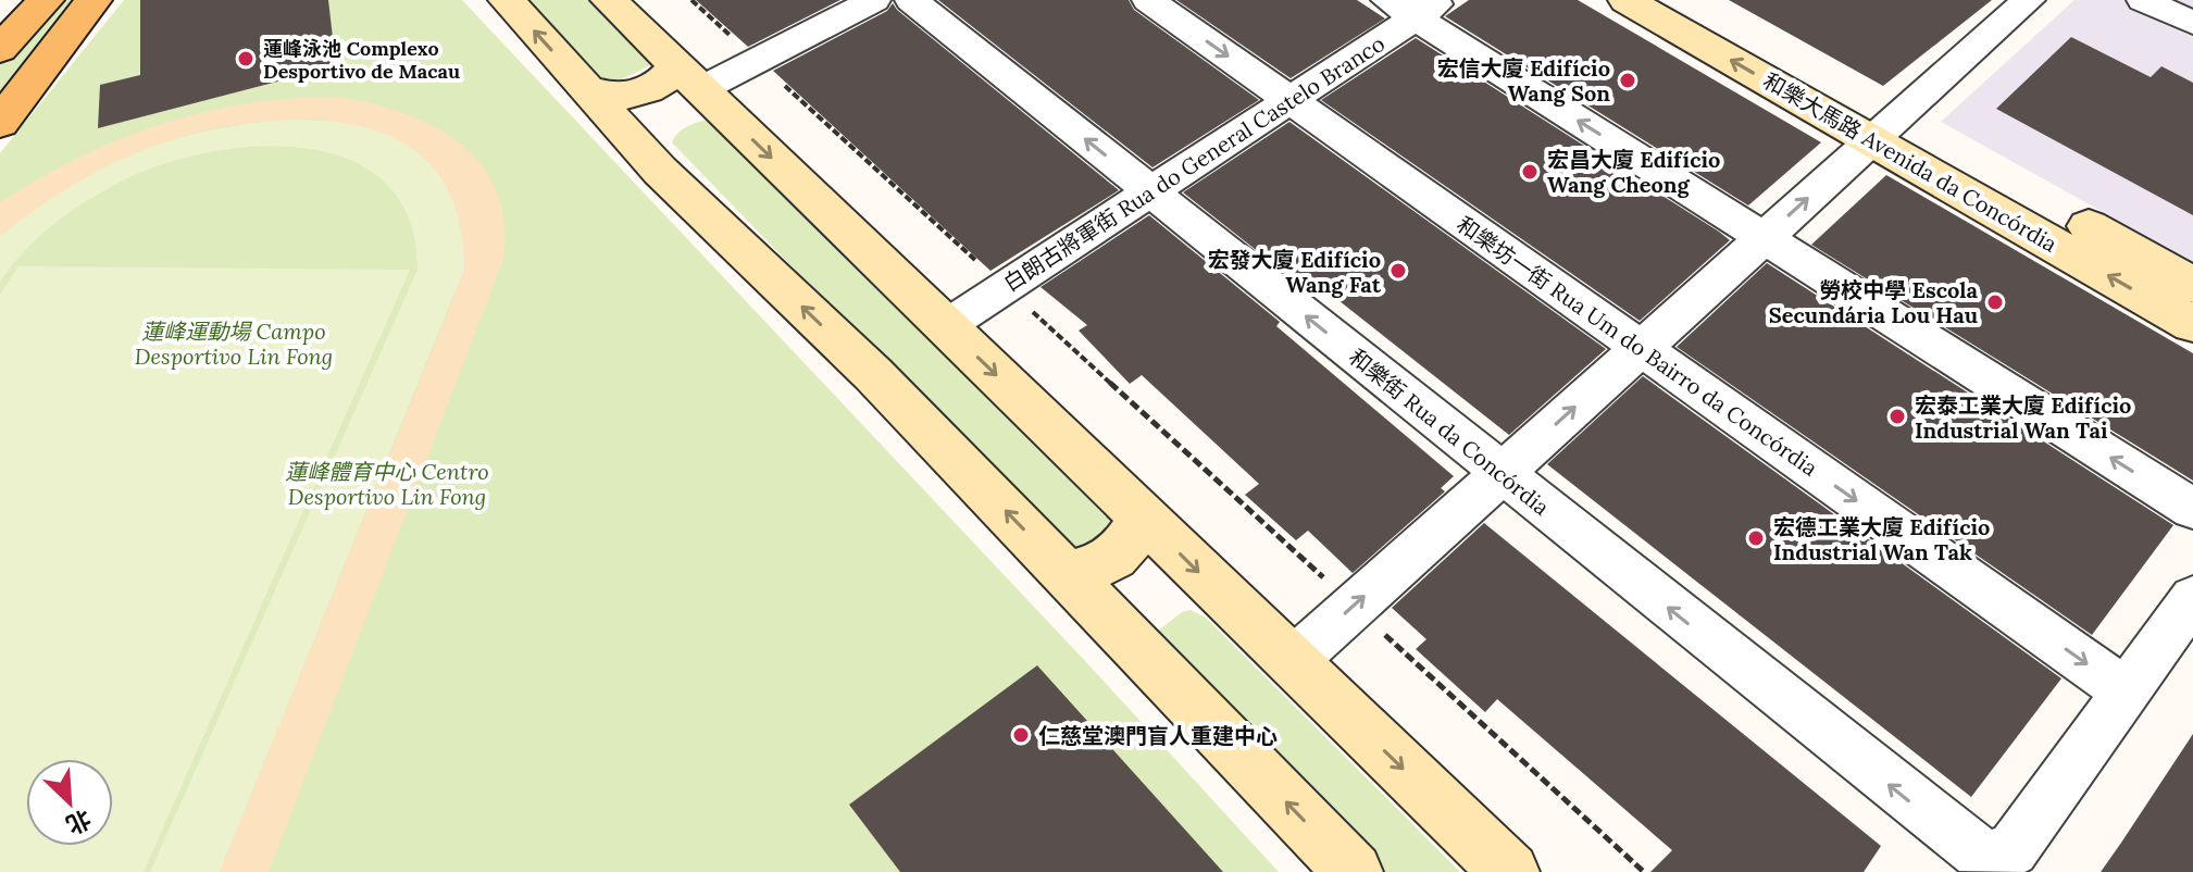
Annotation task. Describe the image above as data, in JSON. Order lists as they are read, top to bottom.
{
  "streets": {
    "main road": ["和樂大馬路 Avenida da Concórdia"],
    "street": ["白朗古將軍街 Rua do General Castelo Branco", "和樂坊一街 Rua Um do Bairro da Concórdia", "和樂街 Rua da Concórdia"]
  },
  "crossings": [
    ["白朗古將軍街 Rua do General Castelo Branco", "和樂坊一街 Rua Um do Bairro da Concórdia"],
    ["白朗古將軍街 Rua do General Castelo Branco", "和樂街 Rua da Concórdia"],
    ["和樂坊一街 Rua Um do Bairro da Concórdia", "和樂街 Rua da Concórdia"]
  ],
  "parks": ["蓮峰運動場 Campo Desportivo Lin Fong", "蓮峰體育中心 Centro Desportivo Lin Fong"],
  "places": [
    "蓮峰泳池 Complexo Desportivo de Macau",
    "宏信大廈 Edifício Wang Son",
    "宏昌大廈 Edifício Wang Cheong",
    "宏發大廈 Edifício Wang Fat",
    "勞校中學 Escola Secundária Lou Hau",
    "宏泰工業大廈 Edifício Industrial Wan Tai",
    "宏德工業大廈 Edifício Industrial Wan Tak",
    "仁慈堂澳門盲人重建中心"
  ],
  "north": "bottom right"
}
